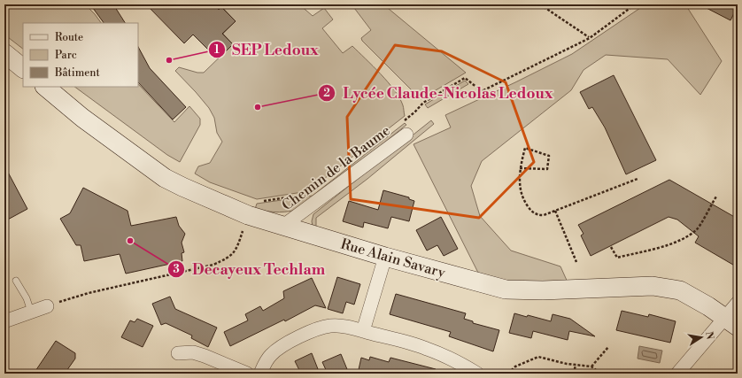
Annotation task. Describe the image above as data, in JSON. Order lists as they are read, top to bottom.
{
  "streets": {
    "street": ["Chemin de la Baume", "Rue Alain Savary"]
  },
  "crossings": [
    ["Chemin de la Baume", "Rue Alain Savary"]
  ],
  "places": ["SEP Ledoux", "Lycée Claude-Nicolas Ledoux", "Decayeux Techlam"],
  "legend": ["Route", "Parc", "Bâtiment"],
  "north": "right"
}
